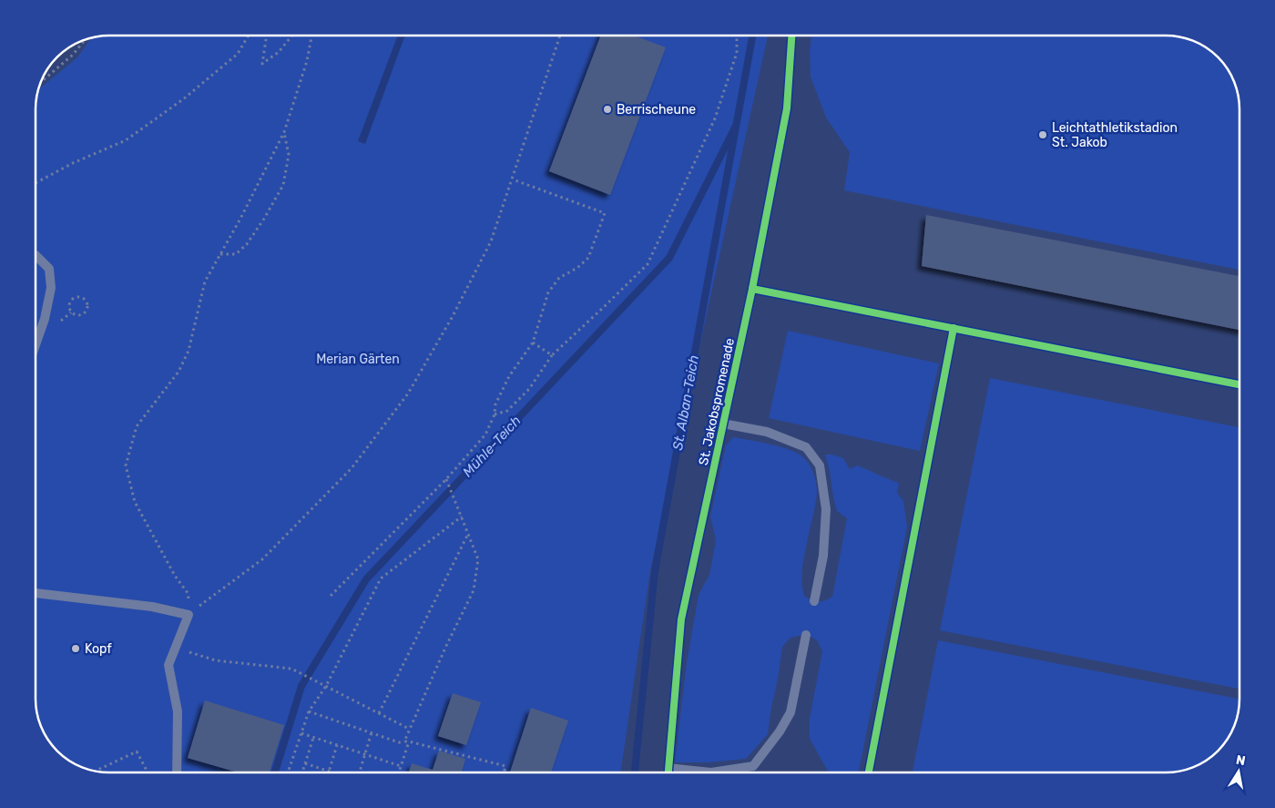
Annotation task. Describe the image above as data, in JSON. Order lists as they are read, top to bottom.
{
  "streets": {
    "cycle path": ["St. Jakobspromenade"]
  },
  "water": ["St. Alban-Teich", "Mühle-Teich"],
  "parks": ["Merian Gärten"],
  "places": ["Berrischeune", "Leichtathletikstadion St. Jakob", "Kopf"],
  "north": "top"
}
